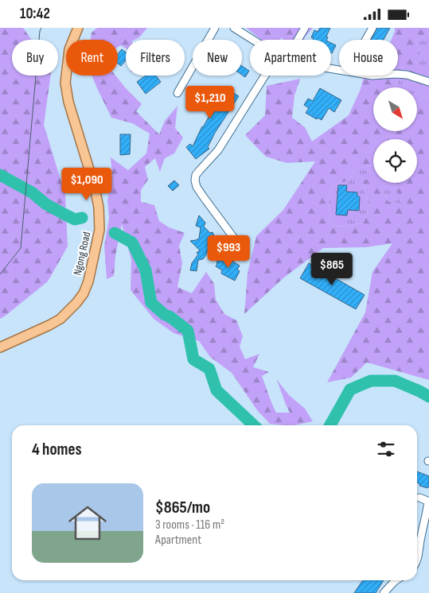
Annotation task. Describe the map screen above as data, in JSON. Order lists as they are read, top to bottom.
{
  "streets": {
    "main road": ["Ngong Road"]
  },
  "north": "bottom right",
  "page": {
    "status": "10:42",
    "chip": [
      "Buy",
      "Rent",
      "Filters",
      "New",
      "Apartment",
      "House"
    ],
    "price": [
      "$1,210",
      "$1,090",
      "$993",
      "$865"
    ],
    "heading": "4 homes",
    "list": [
      {
        "name": "$865/mo",
        "note": "3 rooms · 116 m² · Apartment"
      }
    ]
  }
}
